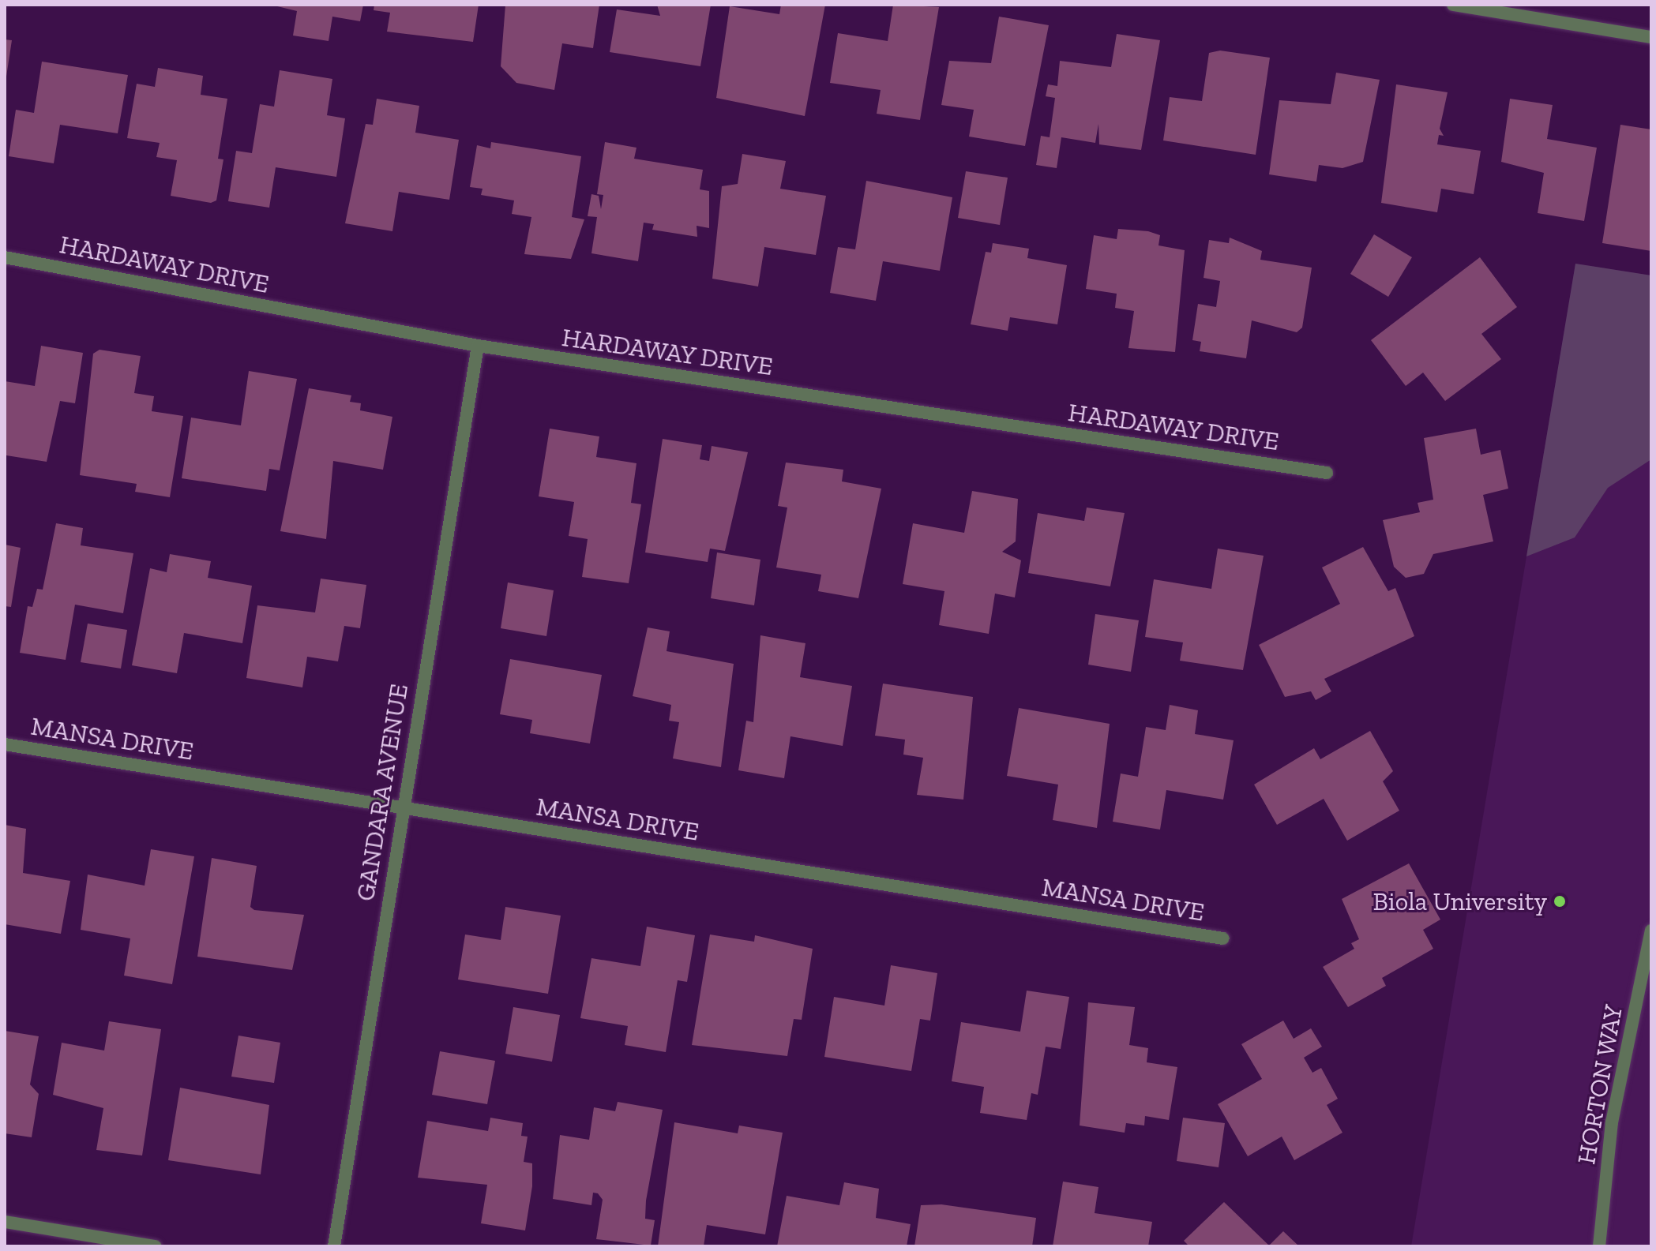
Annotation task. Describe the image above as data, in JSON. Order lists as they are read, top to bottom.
{
  "streets": {
    "street": [
      "HARDAWAY DRIVE",
      "MANSA DRIVE",
      "GANDARA AVENUE",
      "HORTON WAY"
    ]
  },
  "crossings": [
    ["HARDAWAY DRIVE", "GANDARA AVENUE"],
    ["MANSA DRIVE", "GANDARA AVENUE"]
  ],
  "places": ["Biola University"]
}
